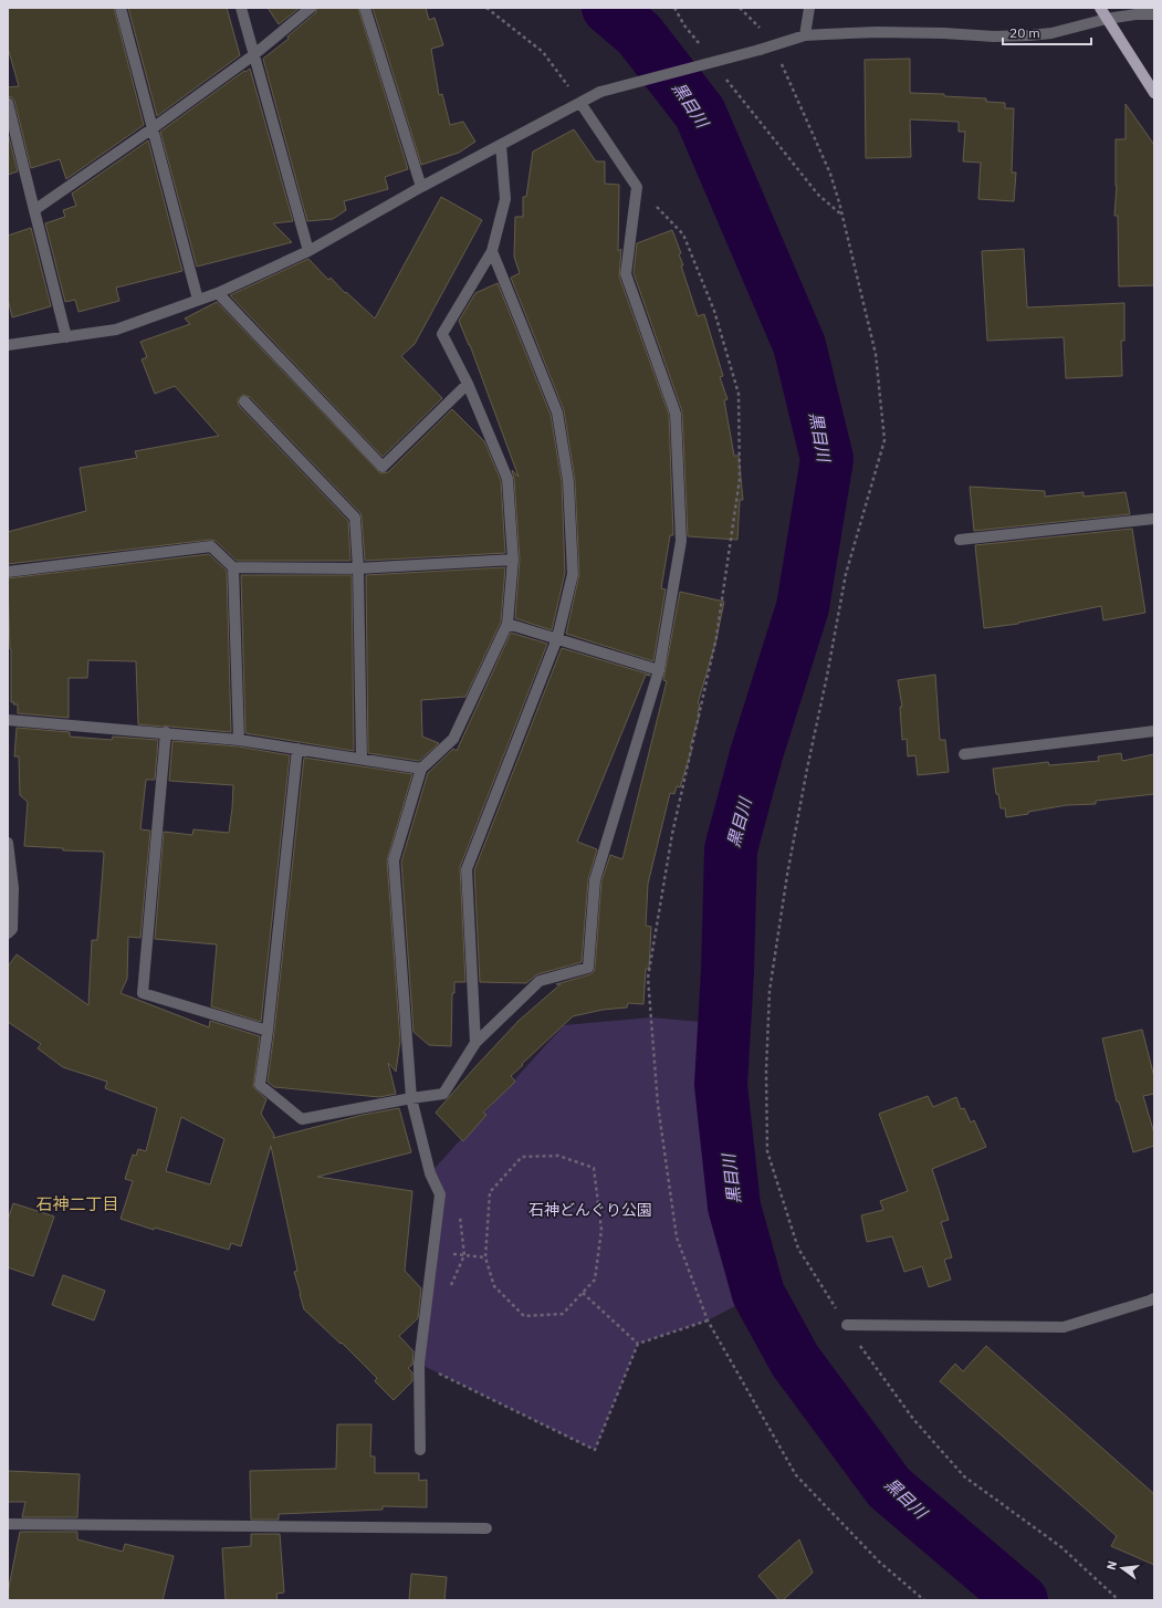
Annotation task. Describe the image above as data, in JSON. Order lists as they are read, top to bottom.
{
  "districts": ["石神二丁目"],
  "water": ["黒目川"],
  "parks": ["石神どんぐり公園"],
  "scale_bar": "20 m",
  "north": "left"
}
